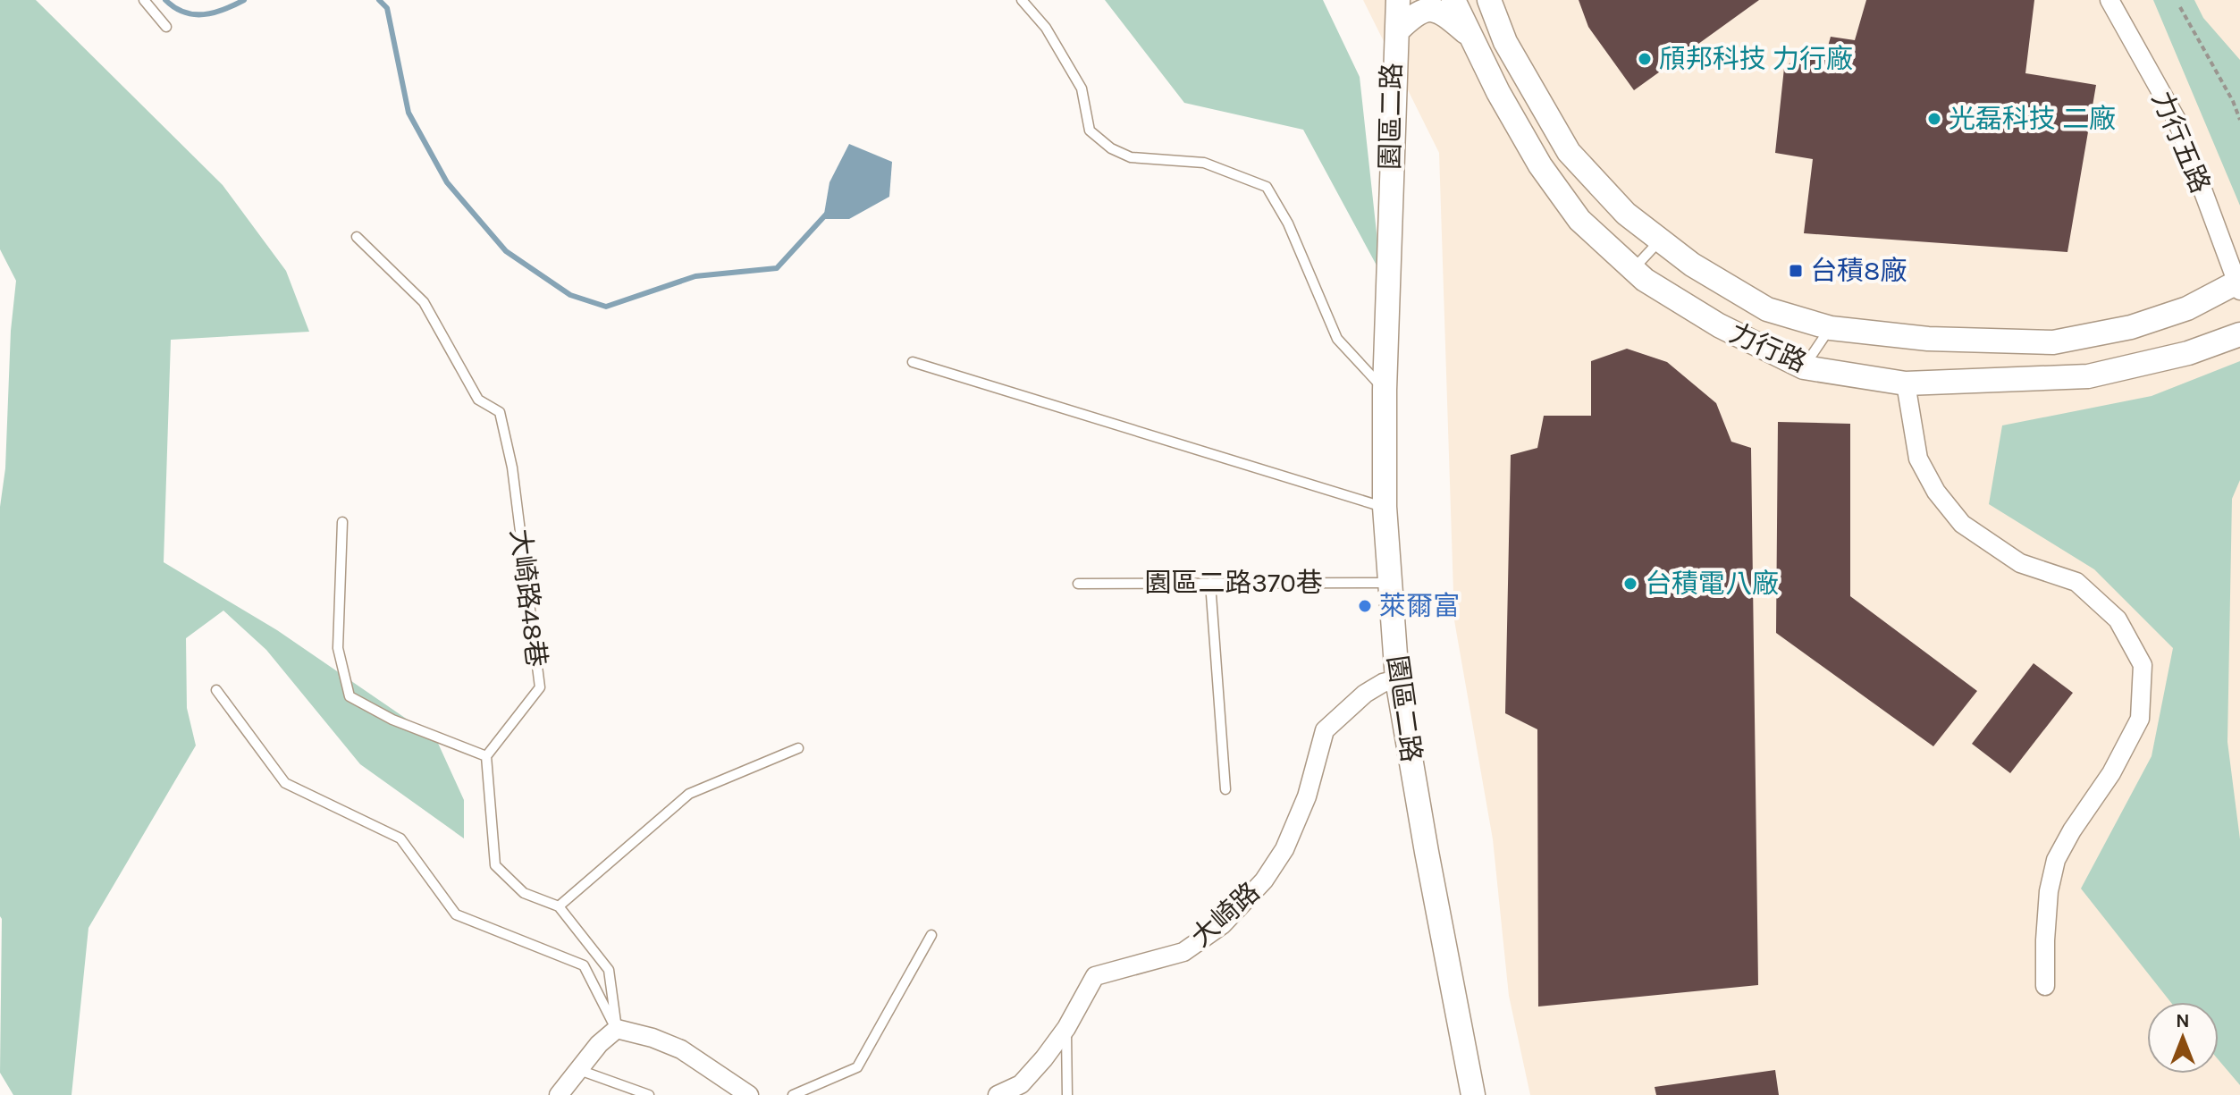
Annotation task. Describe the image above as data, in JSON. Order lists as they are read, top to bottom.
{
  "streets": {
    "street": [
      "園區二路",
      "力行五路",
      "力行路",
      "大崎路"
    ],
    "lane": ["園區二路370巷", "大崎路48巷"]
  },
  "crossings": [
    ["園區二路", "園區二路370巷"],
    ["園區二路", "大崎路"],
    ["力行五路", "力行路"]
  ],
  "places": {
    "other": [
      "頎邦科技 力行廠",
      "光磊科技 二廠",
      "台積電八廠",
      "萊爾富"
    ],
    "transit": ["台積8廠"]
  },
  "north": "top"
}
